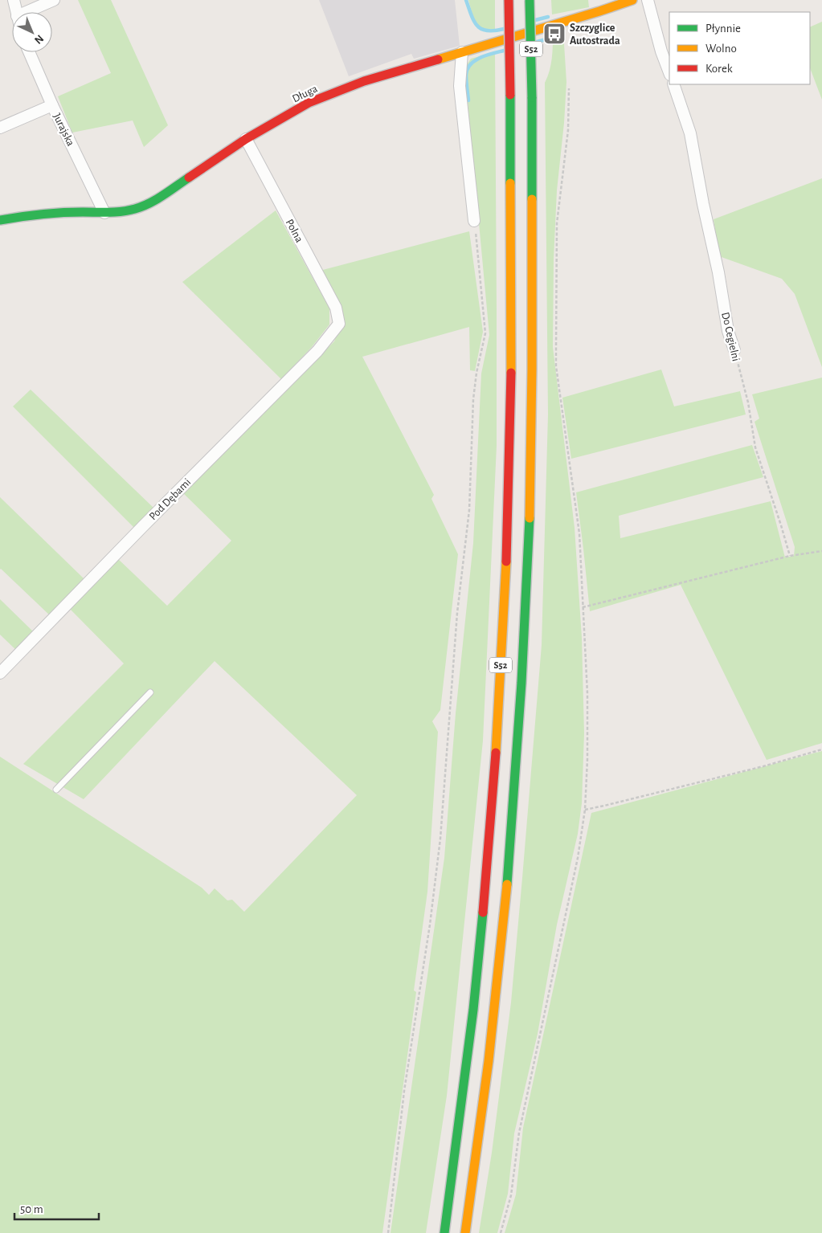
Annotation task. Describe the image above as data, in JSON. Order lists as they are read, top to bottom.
{
  "streets": {
    "main road": ["S52", "Długa"],
    "street": [
      "Jurajska",
      "Polna",
      "Do Cegielni",
      "Pod Dębami"
    ]
  },
  "crossings": [
    ["Długa", "Jurajska"],
    ["Długa", "Polna"],
    ["Polna", "Pod Dębami"]
  ],
  "places": {
    "bus stop": ["Szczyglice Autostrada"]
  },
  "legend": ["Płynnie", "Wolno", "Korek"],
  "scale_bar": "50 m",
  "north": "bottom right"
}
